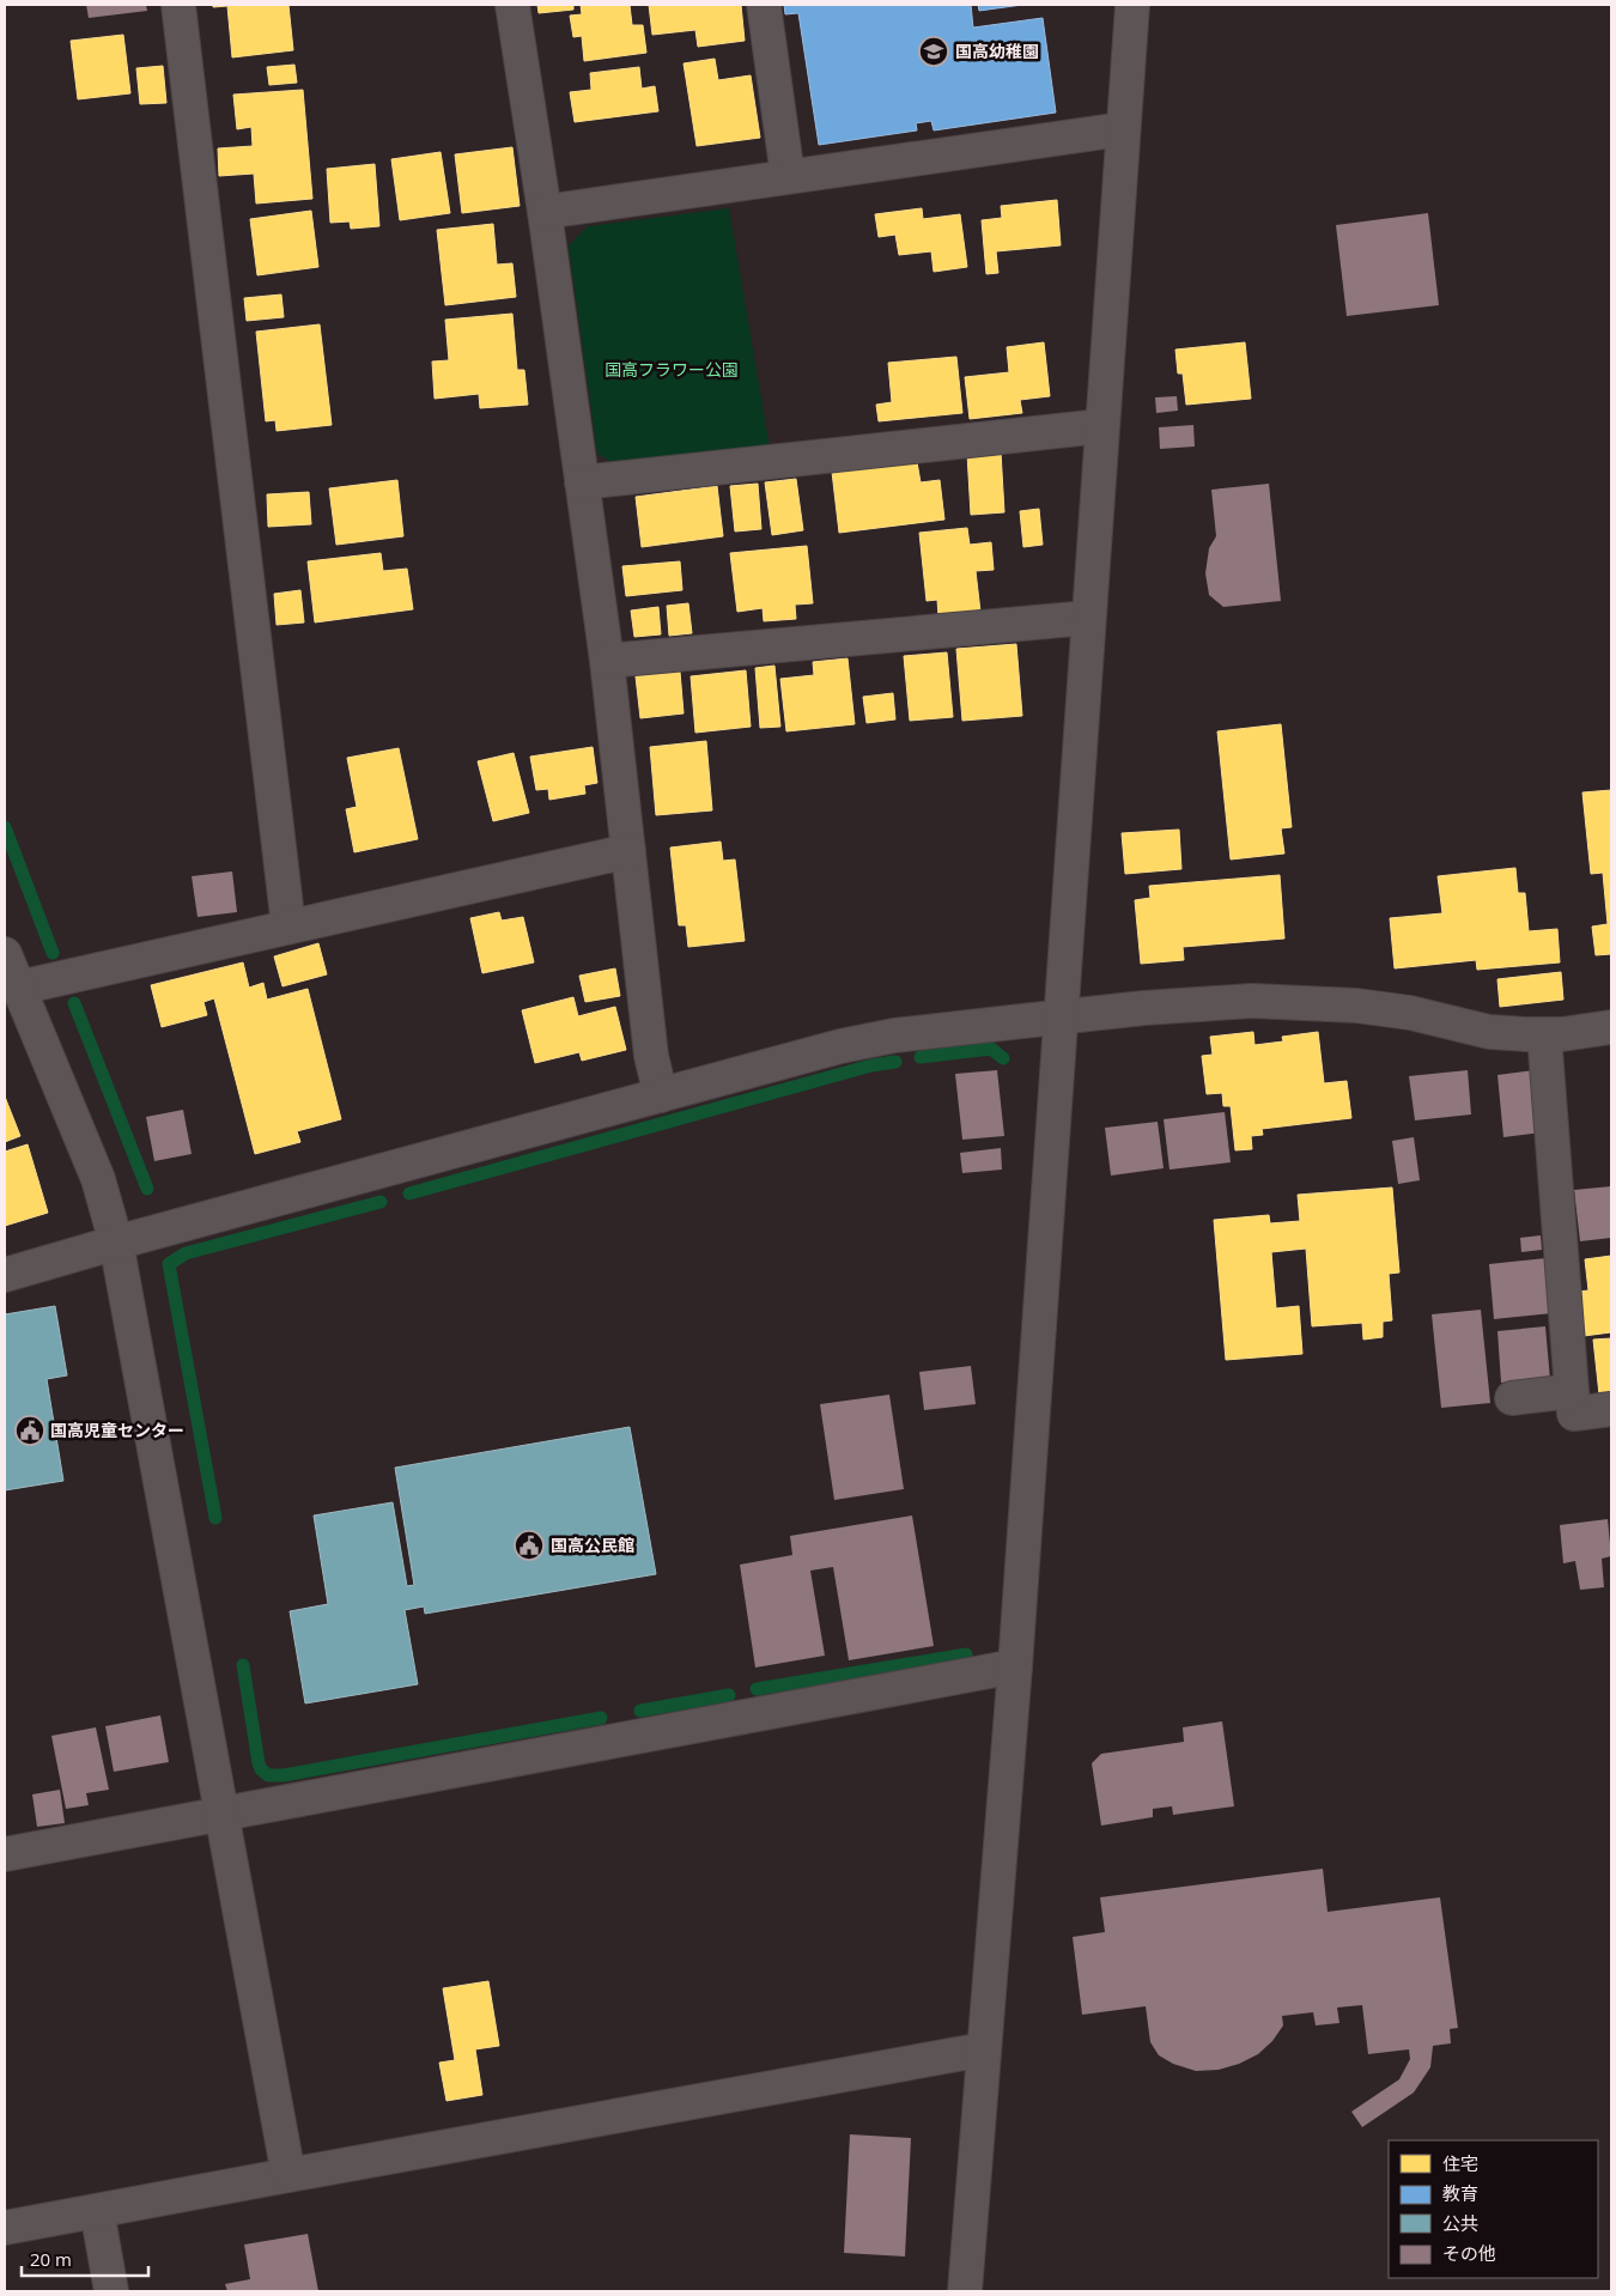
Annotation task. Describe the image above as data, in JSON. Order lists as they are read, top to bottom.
{
  "parks": ["国高フラワー公園"],
  "places": {
    "school or university": ["国高幼稚園"],
    "public building": ["国高児童センター", "国高公民館"]
  },
  "legend": [
    "住宅",
    "教育",
    "公共",
    "その他"
  ],
  "scale_bar": "20 m"
}
